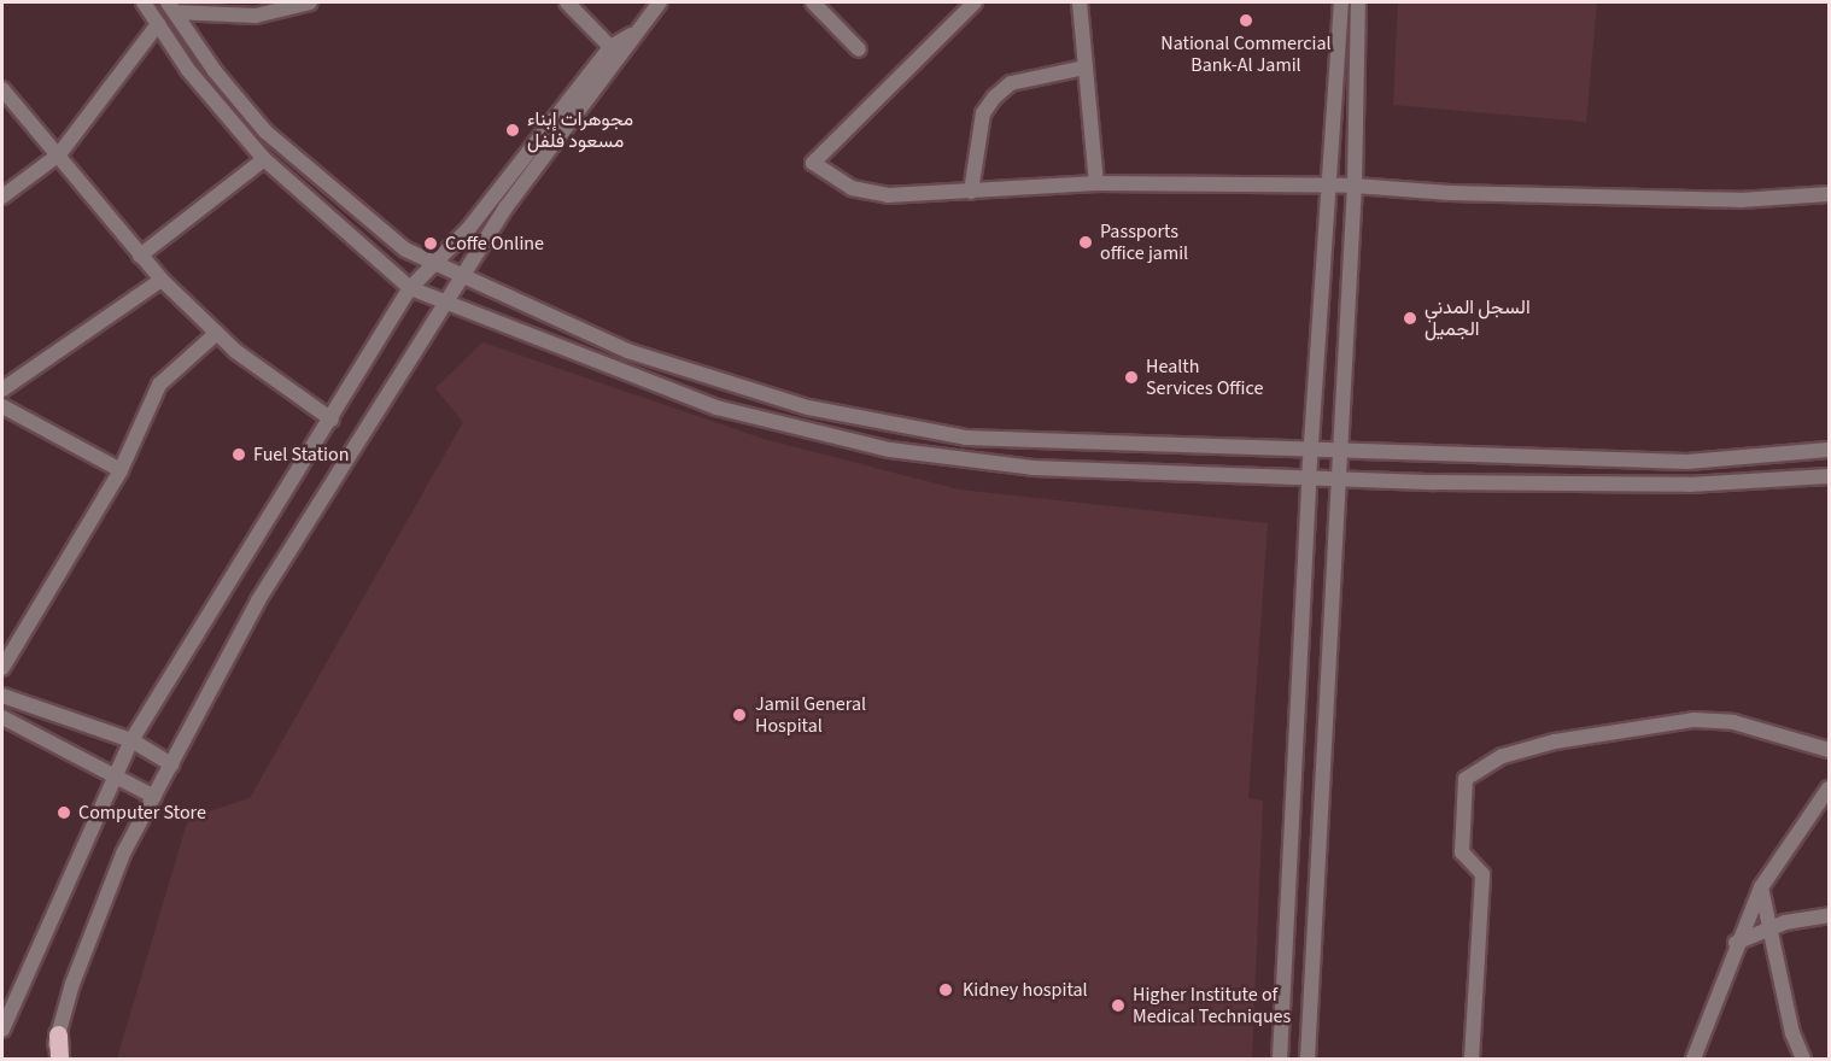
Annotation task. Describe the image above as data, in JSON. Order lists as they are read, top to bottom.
{
  "places": [
    "National Commercial Bank-Al Jamil",
    "مجوهرات إبناء مسعود فلفل",
    "Passports office jamil",
    "Coffe Online",
    "السجل المدني الجميل",
    "Health Services Office",
    "Fuel Station",
    "Jamil General Hospital",
    "Computer Store",
    "Kidney hospital",
    "Higher Institute of Medical Techniques"
  ]
}
